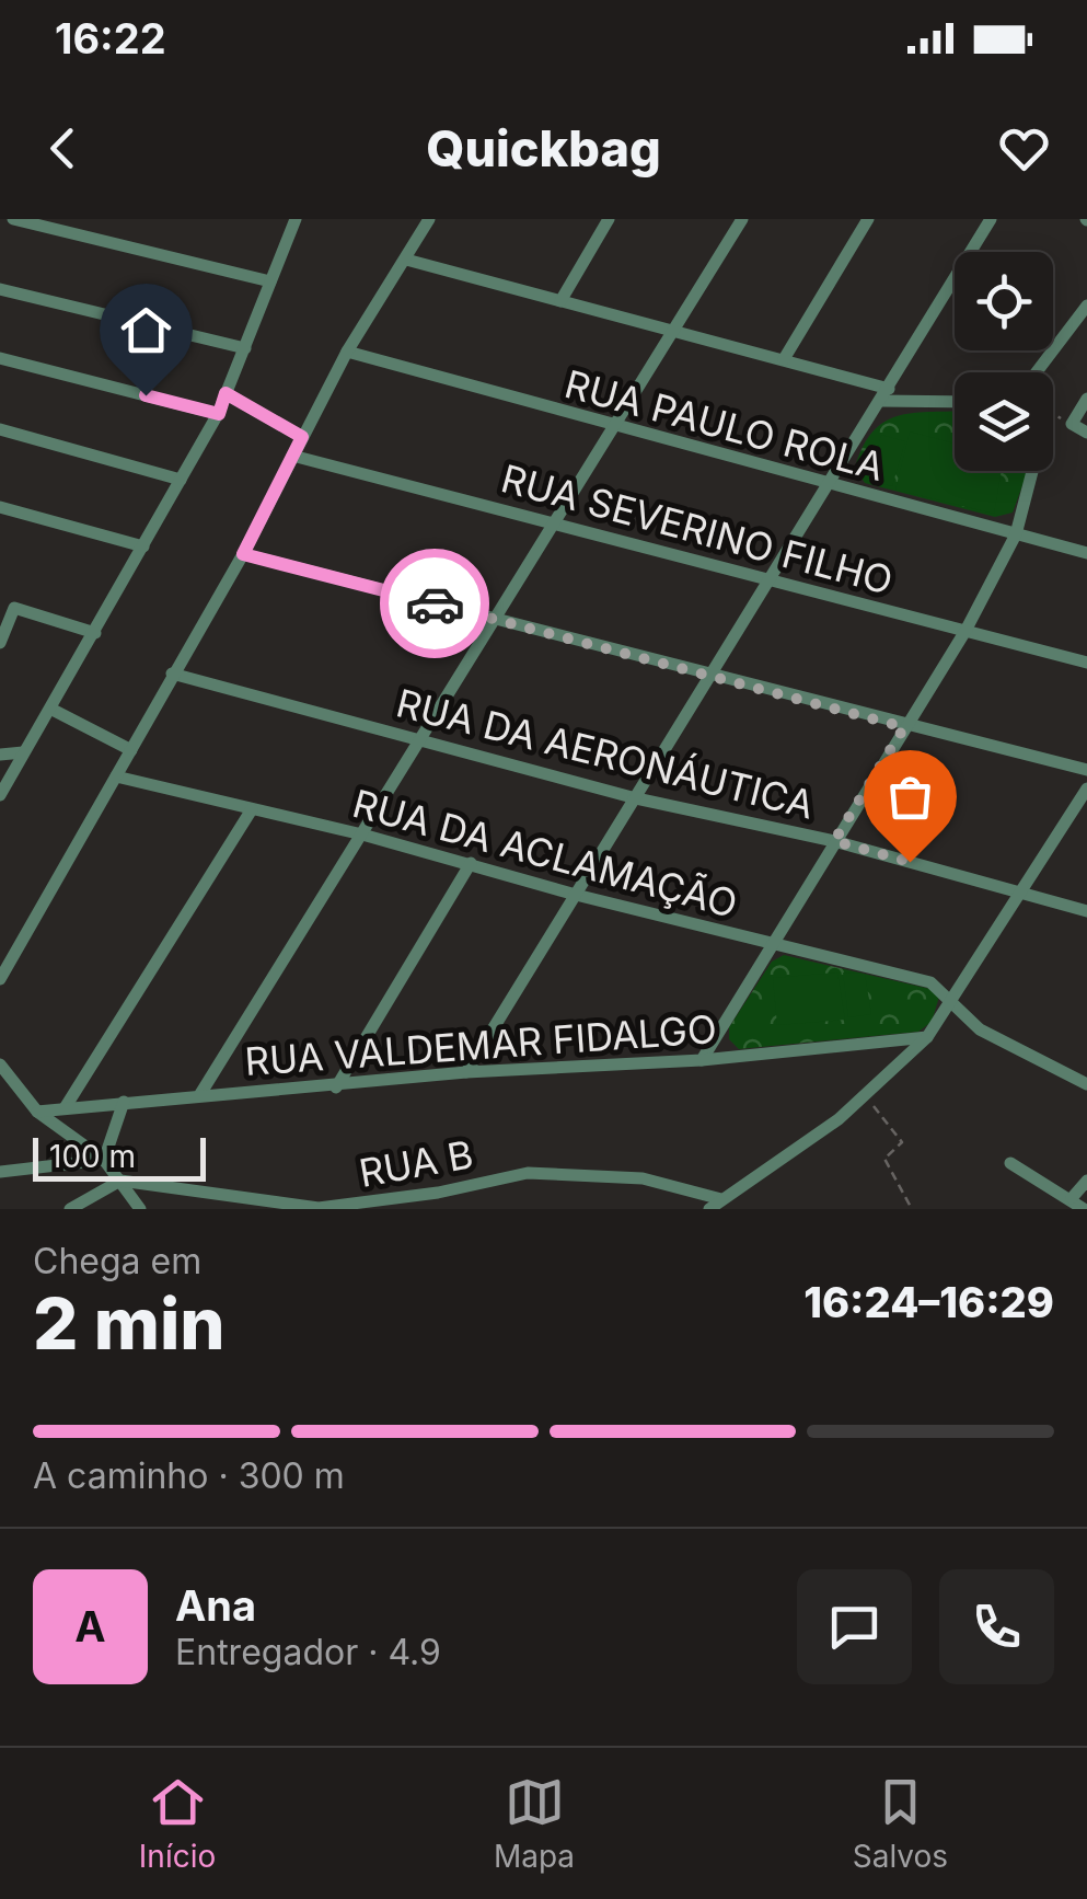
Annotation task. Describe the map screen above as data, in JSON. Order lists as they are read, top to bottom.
{
  "streets": {
    "street": [
      "RUA PAULO ROLA",
      "RUA SEVERINO FILHO",
      "RUA DA AERONÁUTICA",
      "RUA DA ACLAMAÇÃO",
      "RUA VALDEMAR FIDALGO",
      "RUA B"
    ]
  },
  "scale_bar": "100 m",
  "page": {
    "status": "16:22",
    "header": "Quickbag",
    "scale": "100 m",
    "heading": ["2 min", "Chega em", "16:24–16:29"],
    "panel": ["Ana", "Entregador · 4.9"],
    "bar": "A caminho · 300 m",
    "round": "A",
    "tabs": ["Início", "Mapa", "Salvos"]
  }
}
